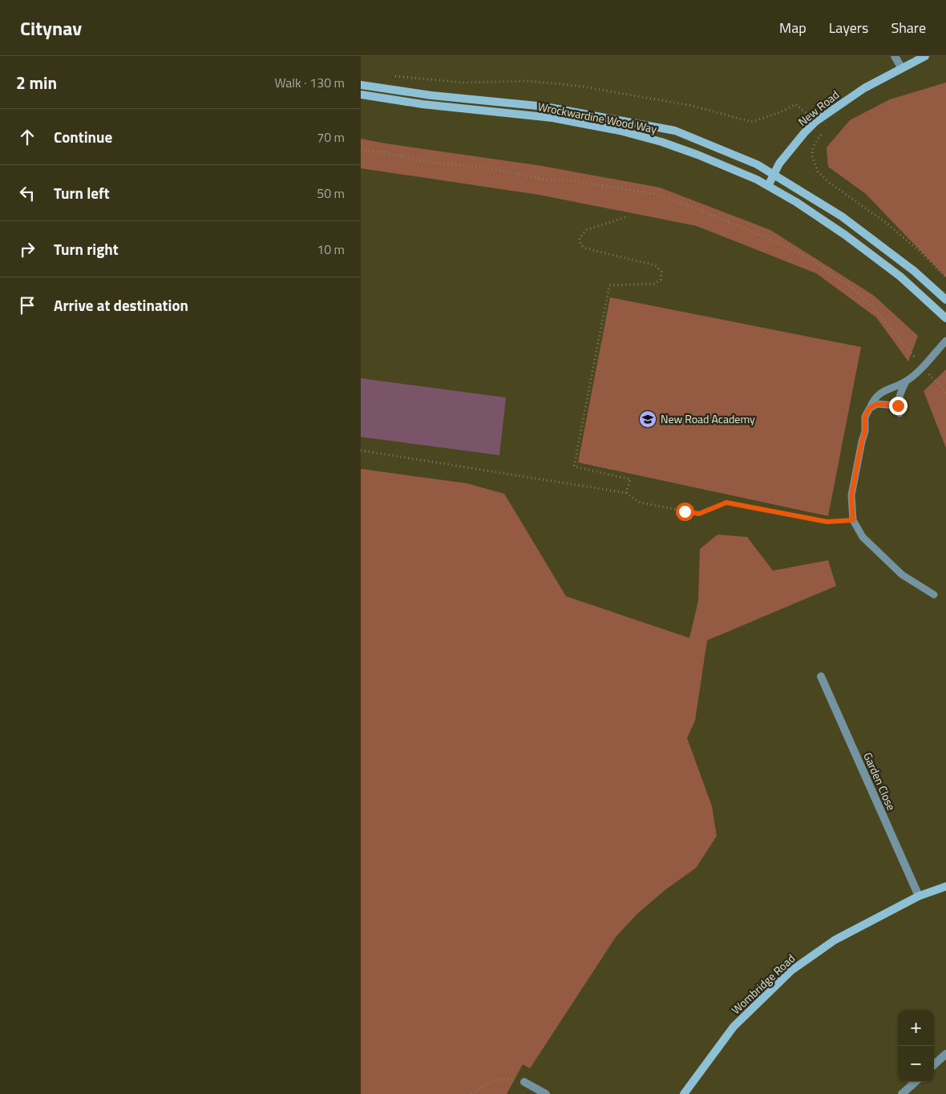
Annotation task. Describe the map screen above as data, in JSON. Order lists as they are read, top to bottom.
{
  "streets": {
    "main road": ["New Road", "Wrockwardine Wood Way", "Wombridge Road"],
    "street": ["Garden Close"]
  },
  "crossings": [
    ["New Road", "Wrockwardine Wood Way"],
    ["Garden Close", "Wombridge Road"]
  ],
  "places": {
    "school or university": ["New Road Academy"]
  },
  "page": {
    "header": "Citynav",
    "nav": ["Map", "Layers", "Share"],
    "heading": ["2 min", "Walk · 130 m"],
    "list": [
      ["Continue", "70 m"],
      ["Turn left", "50 m"],
      ["Turn right", "10 m"],
      "Arrive at destination"
    ],
    "map_buttons": ["+", "−"]
  }
}
